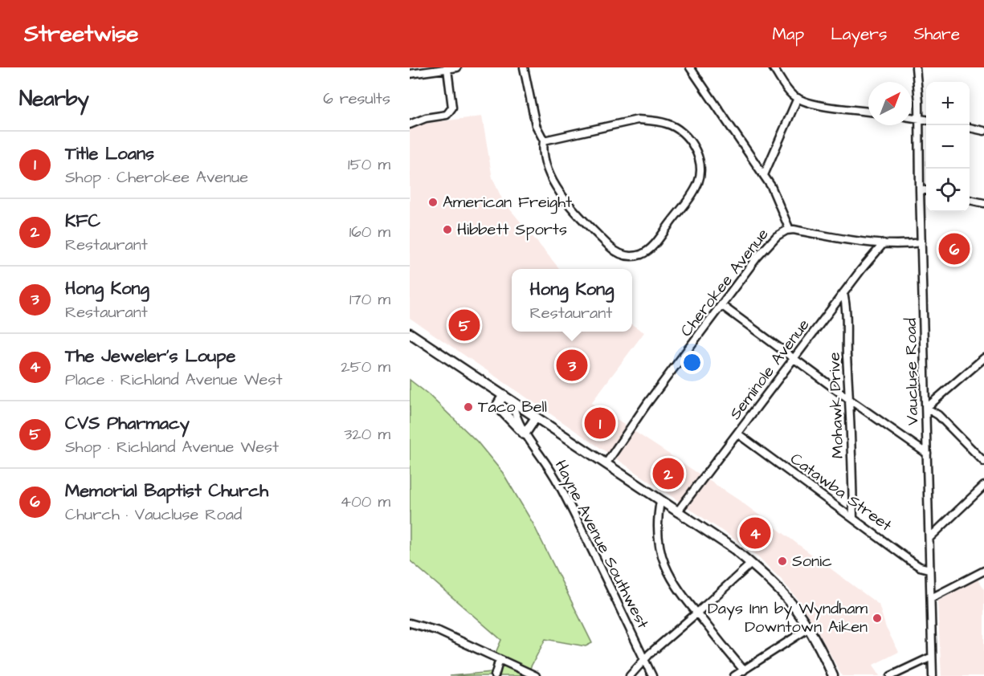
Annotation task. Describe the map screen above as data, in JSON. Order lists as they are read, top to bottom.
{
  "streets": {
    "street": [
      "Cherokee Avenue",
      "Seminole Avenue",
      "Vaucluse Road",
      "Mohawk Drive",
      "Catawba Street",
      "Hayne Avenue Southwest"
    ]
  },
  "crossings": [
    ["Cherokee Avenue", "Seminole Avenue"],
    ["Cherokee Avenue", "Vaucluse Road"],
    ["Seminole Avenue", "Mohawk Drive"],
    ["Seminole Avenue", "Catawba Street"],
    ["Vaucluse Road", "Catawba Street"],
    ["Mohawk Drive", "Catawba Street"]
  ],
  "places": [
    "American Freight",
    "Hibbett Sports",
    "Taco Bell",
    "Sonic",
    "Days Inn by Wyndham Downtown Aiken"
  ],
  "north": "top right",
  "page": {
    "header": "Streetwise",
    "nav": ["Map", "Layers", "Share"],
    "heading": ["Nearby", "6 results"],
    "map_buttons": ["+", "−"],
    "list": [
      {
        "mark": "1",
        "name": "Title Loans",
        "note": "Shop · Cherokee Avenue",
        "value": "150 m"
      },
      {
        "mark": "2",
        "name": "KFC",
        "note": "Restaurant",
        "value": "160 m"
      },
      {
        "mark": "3",
        "name": "Hong Kong",
        "note": "Restaurant",
        "value": "170 m"
      },
      {
        "mark": "4",
        "name": "The Jeweler's Loupe",
        "note": "Place · Richland Avenue West",
        "value": "250 m"
      },
      {
        "mark": "5",
        "name": "CVS Pharmacy",
        "note": "Shop · Richland Avenue West",
        "value": "320 m"
      },
      {
        "mark": "6",
        "name": "Memorial Baptist Church",
        "note": "Church · Vaucluse Road",
        "value": "400 m"
      }
    ],
    "pins": [
      "6",
      "5",
      "3",
      "1",
      "2",
      "4"
    ],
    "popup": ["Hong Kong", "Restaurant"]
  }
}
